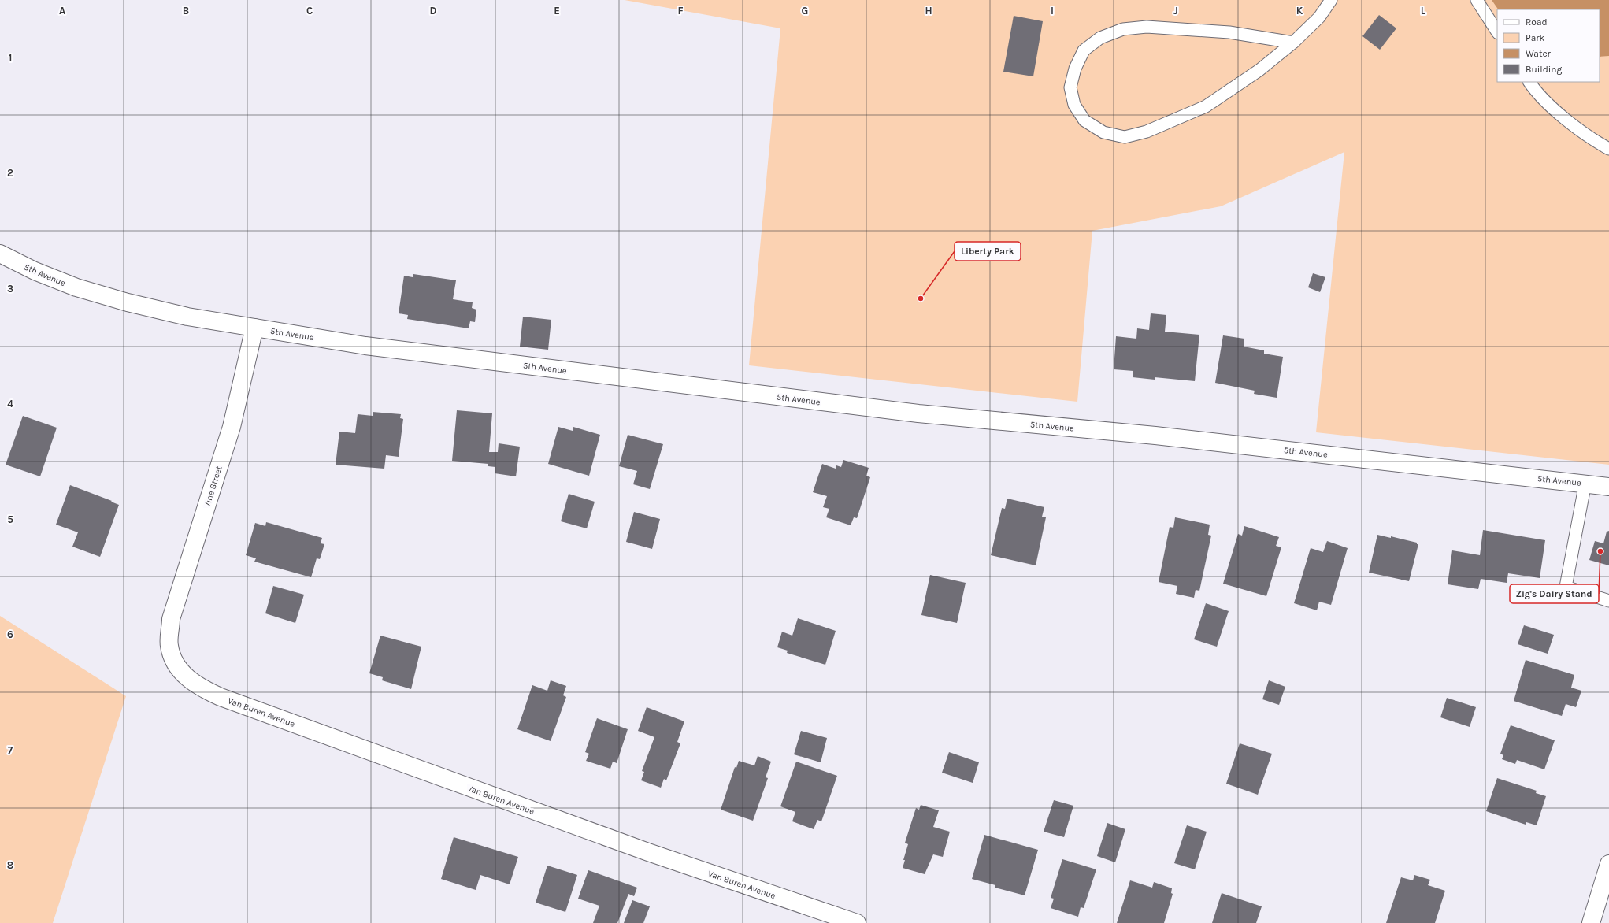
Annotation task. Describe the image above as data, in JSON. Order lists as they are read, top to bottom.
{
  "streets": {
    "street": ["5th Avenue", "Vine Street", "Van Buren Avenue"]
  },
  "crossings": [
    ["5th Avenue", "Vine Street"],
    ["Vine Street", "Van Buren Avenue"]
  ],
  "places": ["Liberty Park", "Zig's Dairy Stand"],
  "legend": [
    "Road",
    "Park",
    "Water",
    "Building"
  ],
  "grid": {
    "columns": [
      "A",
      "B",
      "C",
      "D",
      "E",
      "F",
      "G",
      "H",
      "I",
      "J",
      "K",
      "L"
    ],
    "rows": [
      "1",
      "2",
      "3",
      "4",
      "5",
      "6",
      "7",
      "8"
    ]
  }
}
